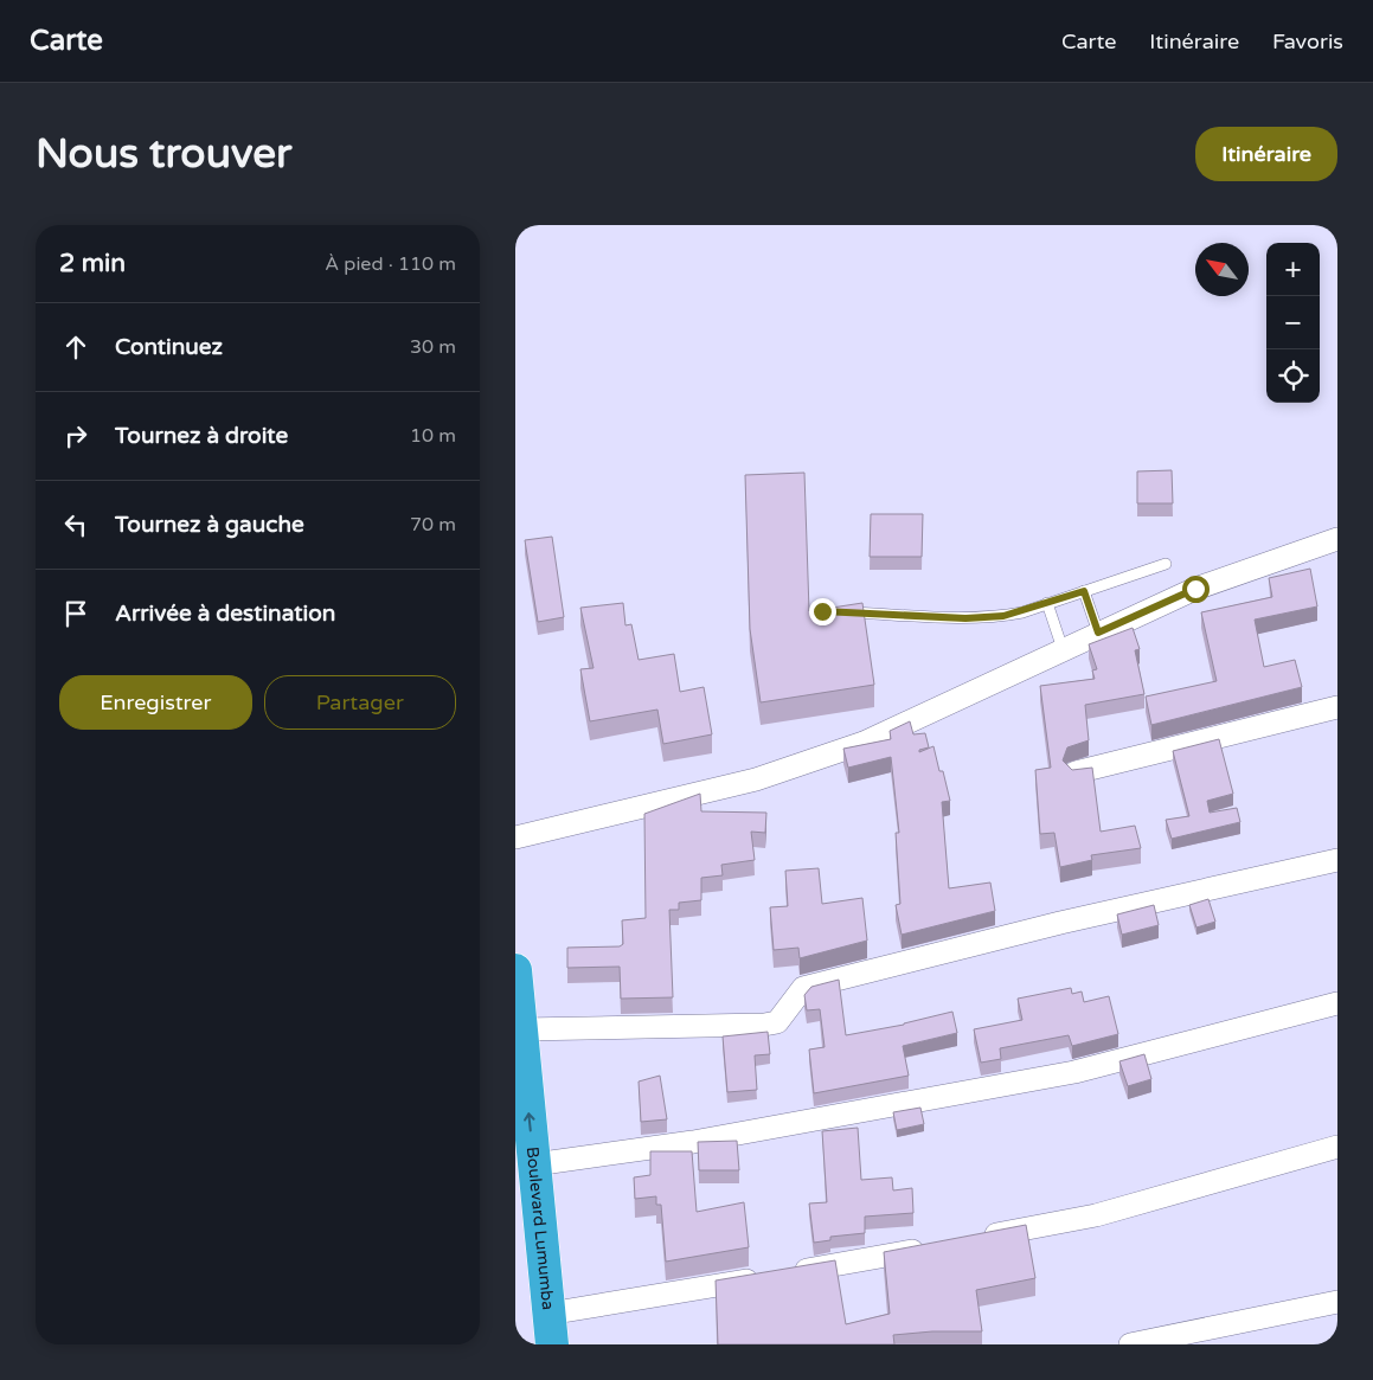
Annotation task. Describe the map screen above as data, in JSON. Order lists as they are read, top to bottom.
{
  "streets": {
    "highway": ["Boulevard Lumumba"]
  },
  "one_way": ["Boulevard Lumumba"],
  "north": "top left",
  "page": {
    "header": "Carte",
    "nav": ["Carte", "Itinéraire", "Favoris"],
    "buttons": [
      "Itinéraire",
      ["Enregistrer", "Partager"]
    ],
    "title": "Nous trouver",
    "heading": ["2 min", "À pied · 110 m"],
    "map_buttons": ["+", "−"],
    "list": [
      ["Continuez", "30 m"],
      ["Tournez à droite", "10 m"],
      ["Tournez à gauche", "70 m"],
      "Arrivée à destination"
    ]
  }
}
